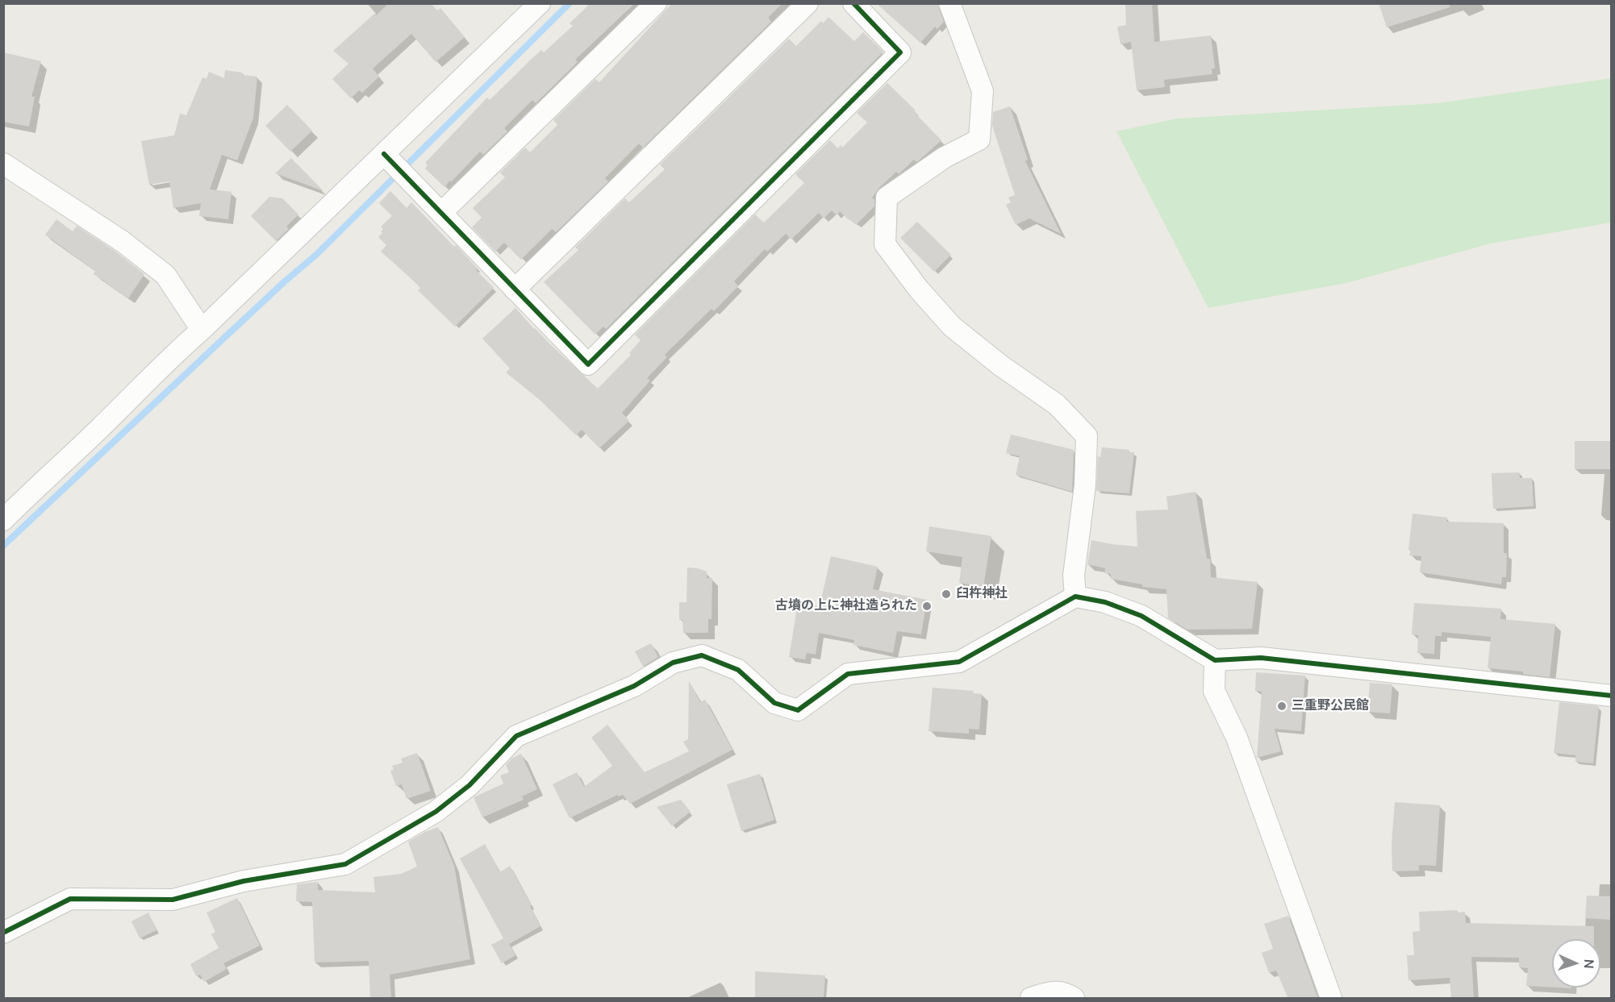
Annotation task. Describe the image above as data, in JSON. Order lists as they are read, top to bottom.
{
  "places": ["臼杵神社", "古墳の上に神社造られた", "三重野公民館"],
  "north": "right"
}
